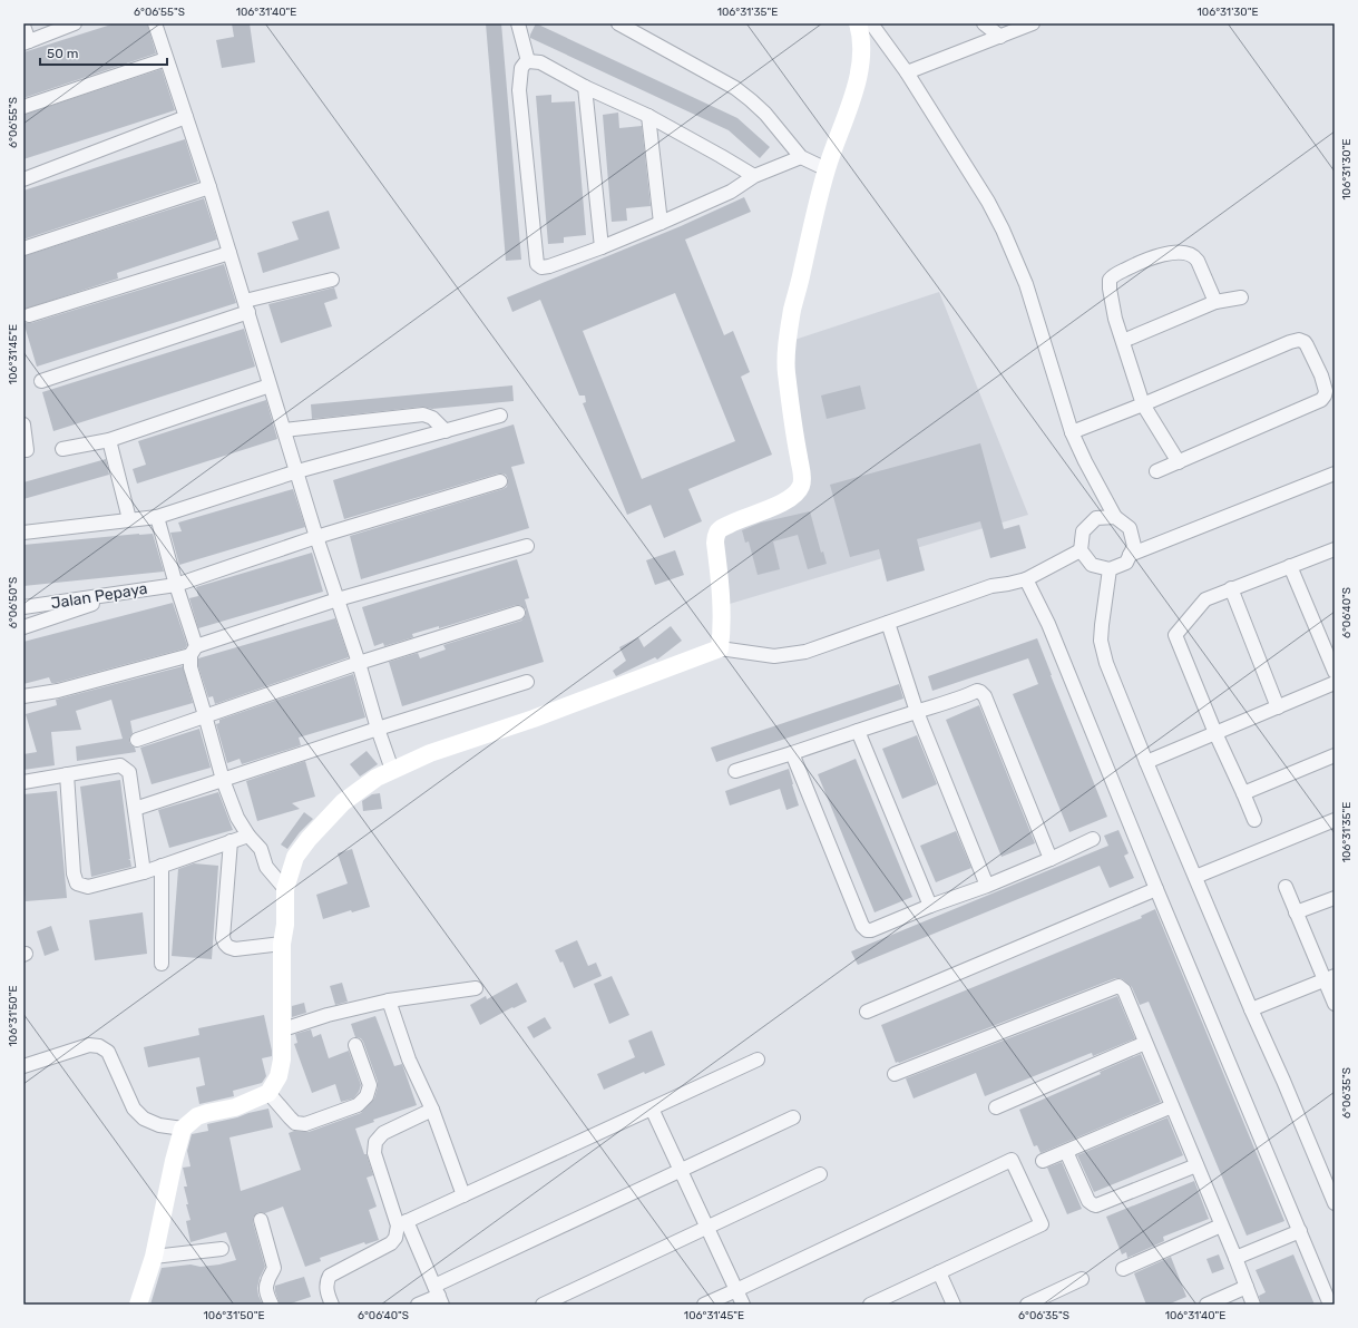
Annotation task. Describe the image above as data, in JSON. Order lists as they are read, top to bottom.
{
  "streets": {
    "street": ["Jalan Pepaya"]
  },
  "scale_bar": "50 m",
  "coordinates": [
    "6°06'55\"S",
    "106°31'40\"E",
    "106°31'35\"E",
    "106°31'30\"E",
    "106°31'45\"E",
    "6°06'50\"S",
    "6°06'40\"S",
    "106°31'50\"E",
    "6°06'35\"S"
  ]
}
